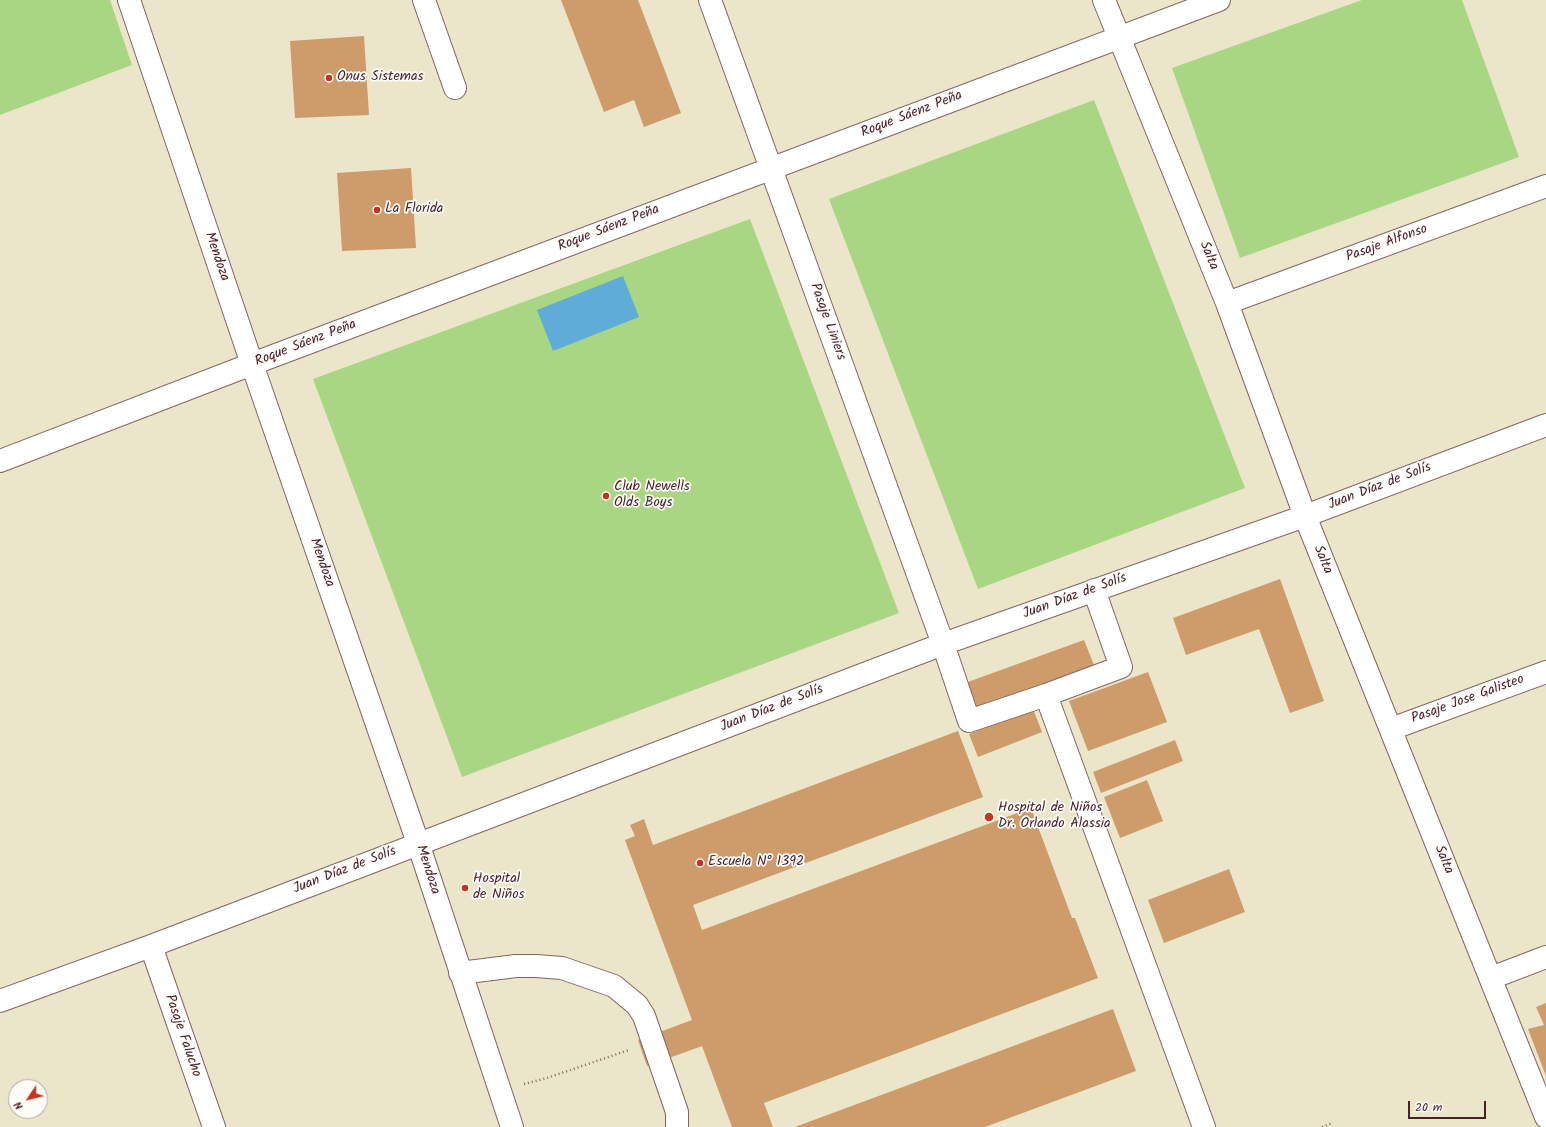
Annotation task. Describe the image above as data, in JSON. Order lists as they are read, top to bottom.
{
  "streets": {
    "street": [
      "Roque Sáenz Peña",
      "Pasaje Alfonso",
      "Salta",
      "Mendoza",
      "Pasaje Liniers",
      "Juan Díaz de Solís",
      "Pasaje Jose Galisteo",
      "Pasaje Falucho"
    ]
  },
  "crossings": [
    ["Roque Sáenz Peña", "Salta"],
    ["Roque Sáenz Peña", "Mendoza"],
    ["Roque Sáenz Peña", "Pasaje Liniers"],
    ["Pasaje Alfonso", "Salta"],
    ["Salta", "Juan Díaz de Solís"],
    ["Salta", "Pasaje Jose Galisteo"],
    ["Mendoza", "Juan Díaz de Solís"],
    ["Pasaje Liniers", "Juan Díaz de Solís"],
    ["Juan Díaz de Solís", "Pasaje Falucho"]
  ],
  "places": [
    "Onus Sistemas",
    "La Florida",
    "Club Newells Olds Boys",
    "Hospital de Niños Dr. Orlando Alassia",
    "Escuela N° 1392",
    "Hospital de Niños"
  ],
  "scale_bar": "20 m",
  "north": "bottom left"
}
